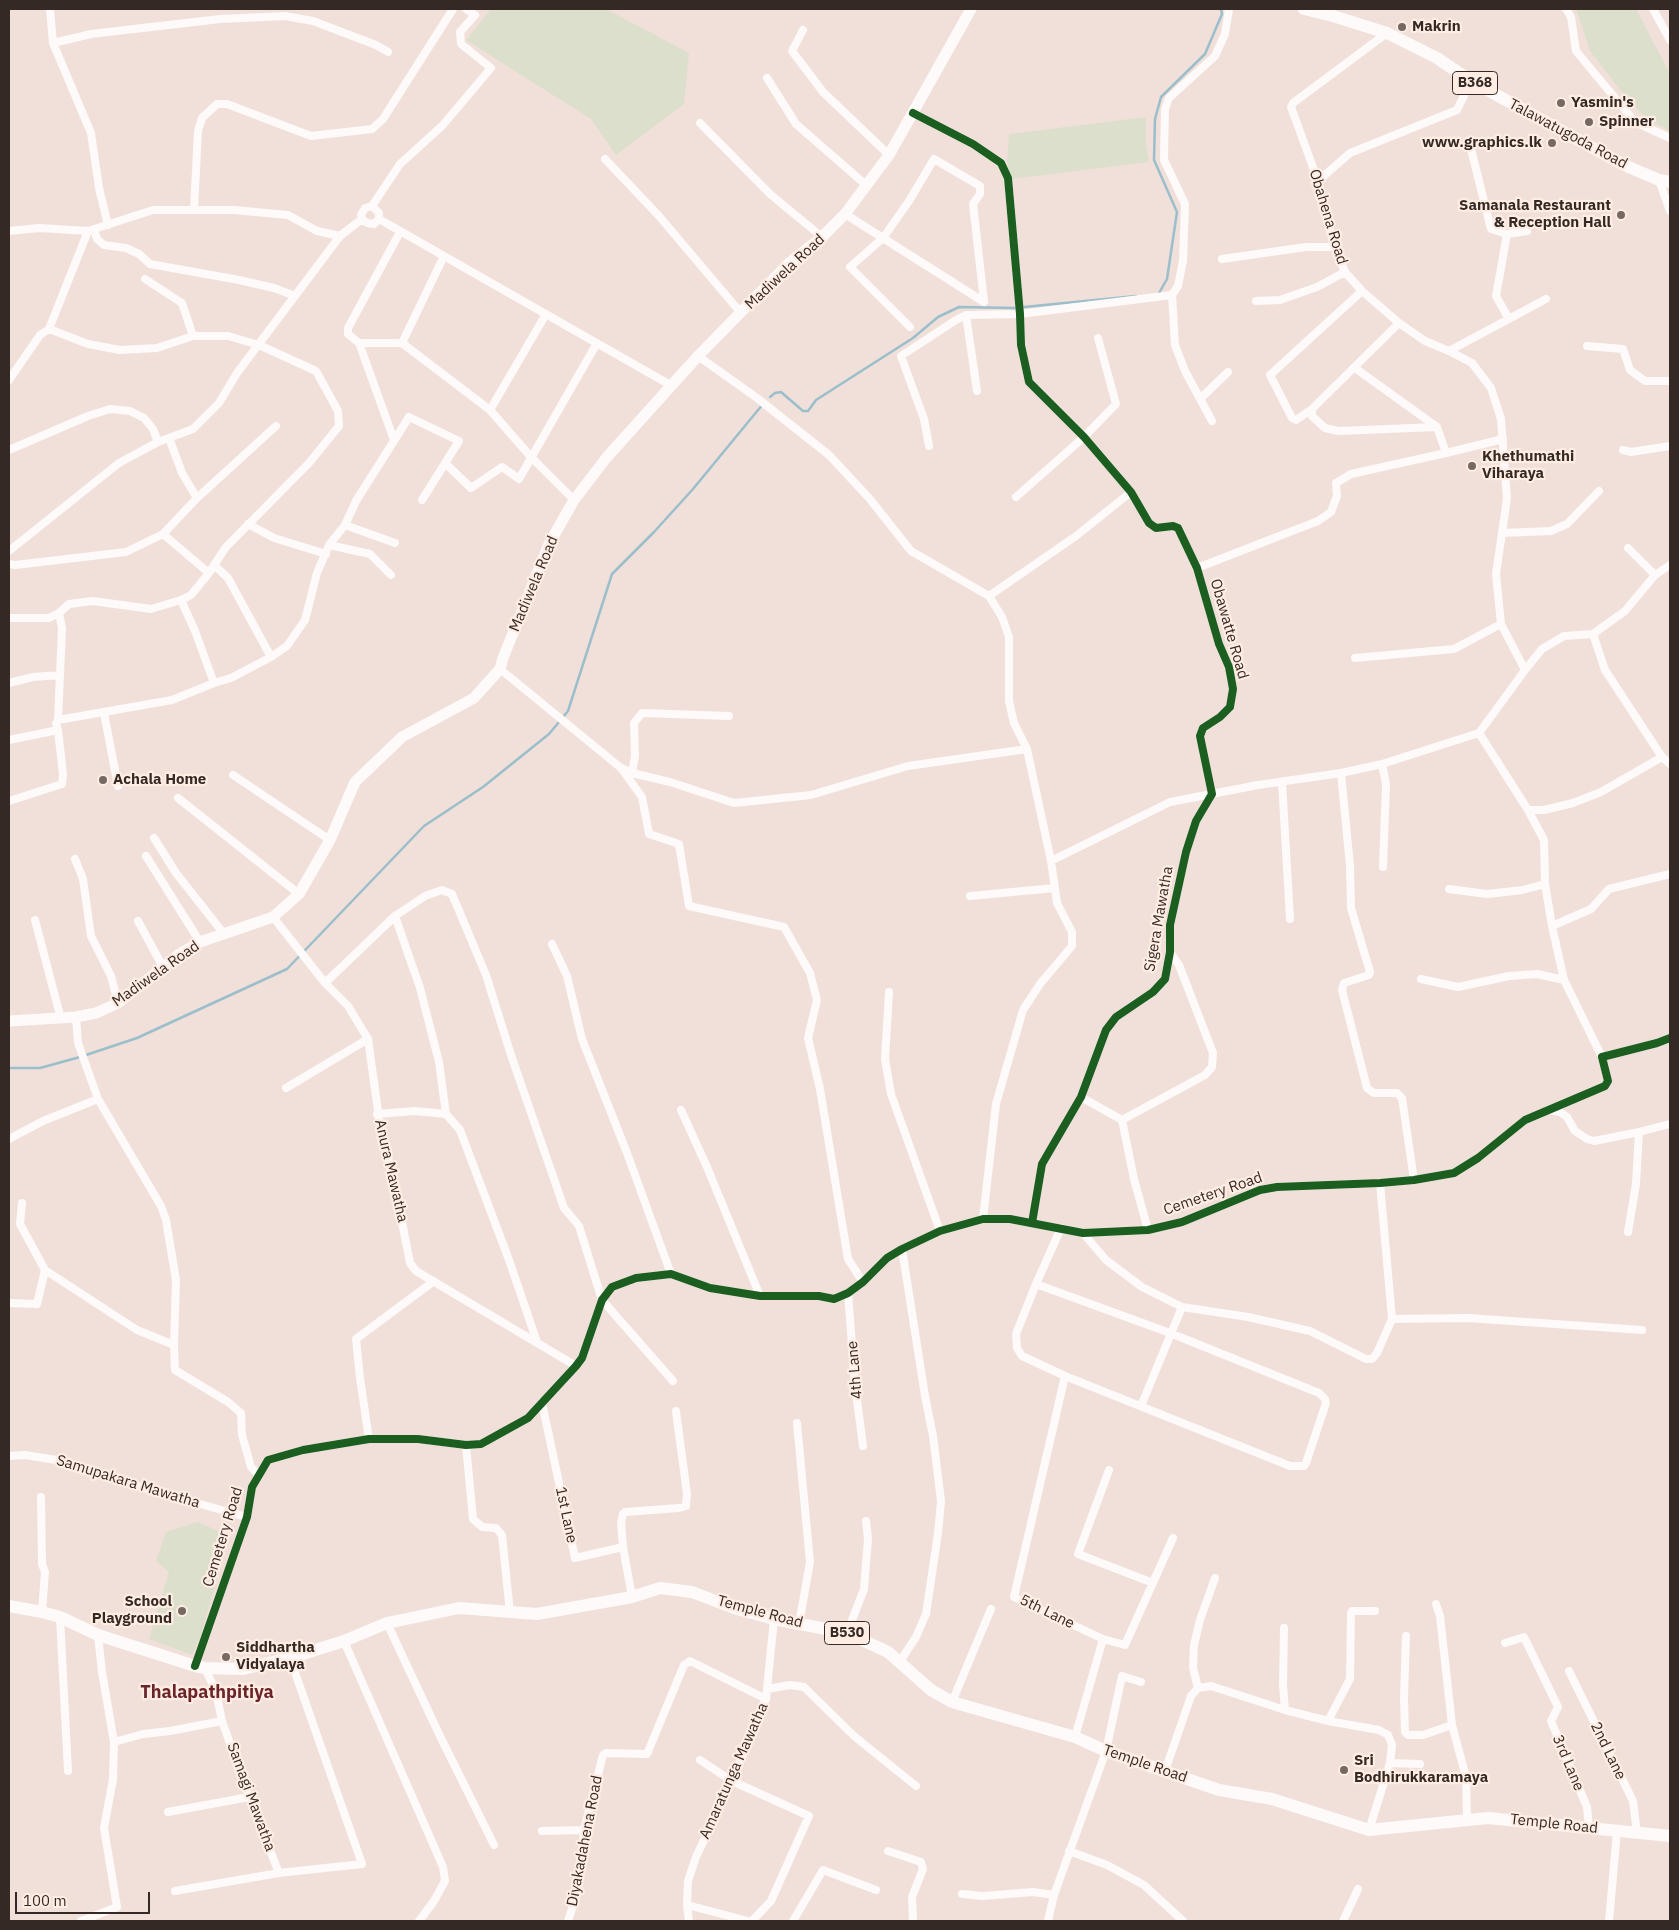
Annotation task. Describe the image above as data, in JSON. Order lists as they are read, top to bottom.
{
  "streets": {
    "main road": [
      "B368",
      "Talawatugoda Road",
      "Madiwela Road",
      "Temple Road",
      "B530"
    ],
    "street": [
      "Obahena Road",
      "Obawatte Road",
      "Sigera Mawatha",
      "Anura Mawatha",
      "Cemetery Road",
      "4th Lane",
      "Samupakara Mawatha",
      "1st Lane",
      "5th Lane",
      "2nd Lane",
      "3rd Lane",
      "Amaratunga Mawatha",
      "Samagi Mawatha",
      "Diyakadahena Road"
    ]
  },
  "crossings": [
    ["Talawatugoda Road", "Obahena Road"],
    ["Madiwela Road", "Anura Mawatha"],
    ["Obawatte Road", "Sigera Mawatha"],
    ["Sigera Mawatha", "Cemetery Road"],
    ["Anura Mawatha", "Cemetery Road"],
    ["Cemetery Road", "4th Lane"],
    ["Cemetery Road", "Samupakara Mawatha"],
    ["Cemetery Road", "1st Lane"],
    ["Cemetery Road", "Temple Road"],
    ["Cemetery Road", "Samagi Mawatha"],
    ["Temple Road", "2nd Lane"],
    ["Temple Road", "3rd Lane"],
    ["Temple Road", "Amaratunga Mawatha"],
    ["Temple Road", "Samagi Mawatha"],
    ["Amaratunga Mawatha", "Diyakadahena Road"]
  ],
  "districts": ["Thalapathpitiya"],
  "places": [
    "Makrin",
    "Yasmin's",
    "Spinner",
    "www.graphics.lk",
    "Samanala Restaurant & Reception Hall",
    "Khethumathi Viharaya",
    "Achala Home",
    "School Playground",
    "Siddhartha Vidyalaya",
    "Sri Bodhirukkaramaya"
  ],
  "scale_bar": "100 m"
}
